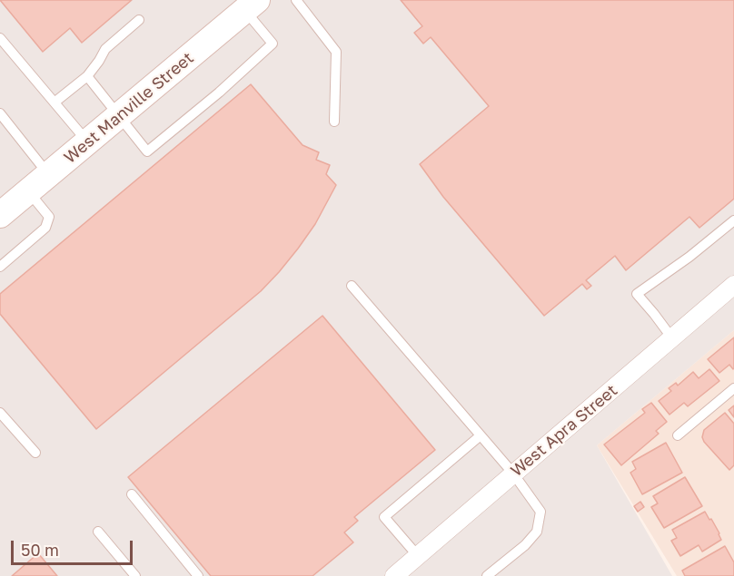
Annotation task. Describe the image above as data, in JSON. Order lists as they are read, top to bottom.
{
  "streets": {
    "street": ["West Manville Street", "West Apra Street"]
  },
  "scale_bar": "50 m"
}
